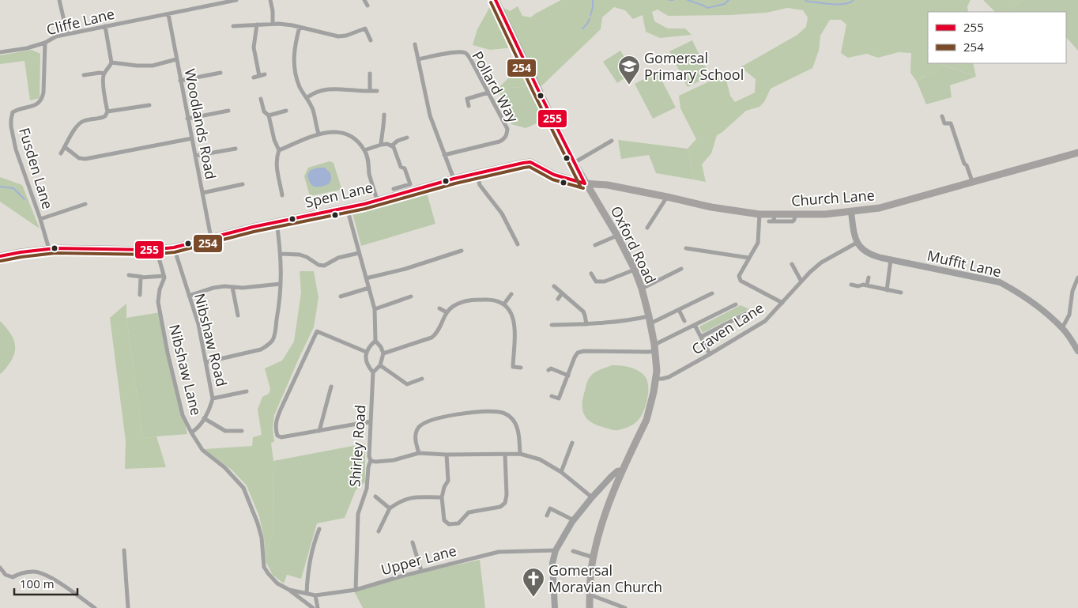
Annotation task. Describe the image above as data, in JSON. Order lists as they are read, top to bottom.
{
  "streets": {
    "main road": [
      "Spen Lane",
      "Church Lane",
      "Oxford Road",
      "Muffit Lane"
    ],
    "street": [
      "Cliffe Lane",
      "Pollard Way",
      "Woodlands Road",
      "Fusden Lane",
      "Craven Lane",
      "Nibshaw Road",
      "Nibshaw Lane",
      "Shirley Road",
      "Upper Lane"
    ]
  },
  "crossings": [
    ["Cliffe Lane", "Woodlands Road"],
    ["Cliffe Lane", "Fusden Lane"],
    ["Woodlands Road", "Spen Lane"],
    ["Fusden Lane", "Spen Lane"],
    ["Spen Lane", "Church Lane"],
    ["Spen Lane", "Oxford Road"],
    ["Spen Lane", "Nibshaw Road"],
    ["Spen Lane", "Nibshaw Lane"],
    ["Church Lane", "Oxford Road"],
    ["Oxford Road", "Craven Lane"],
    ["Muffit Lane", "Craven Lane"],
    ["Nibshaw Road", "Nibshaw Lane"],
    ["Nibshaw Lane", "Upper Lane"],
    ["Shirley Road", "Upper Lane"]
  ],
  "places": {
    "school or university": ["Gomersal Primary School"],
    "church": ["Gomersal Moravian Church"]
  },
  "lines": ["transit line 255", "transit line 254"],
  "legend": ["255", "254"],
  "scale_bar": "100 m"
}
